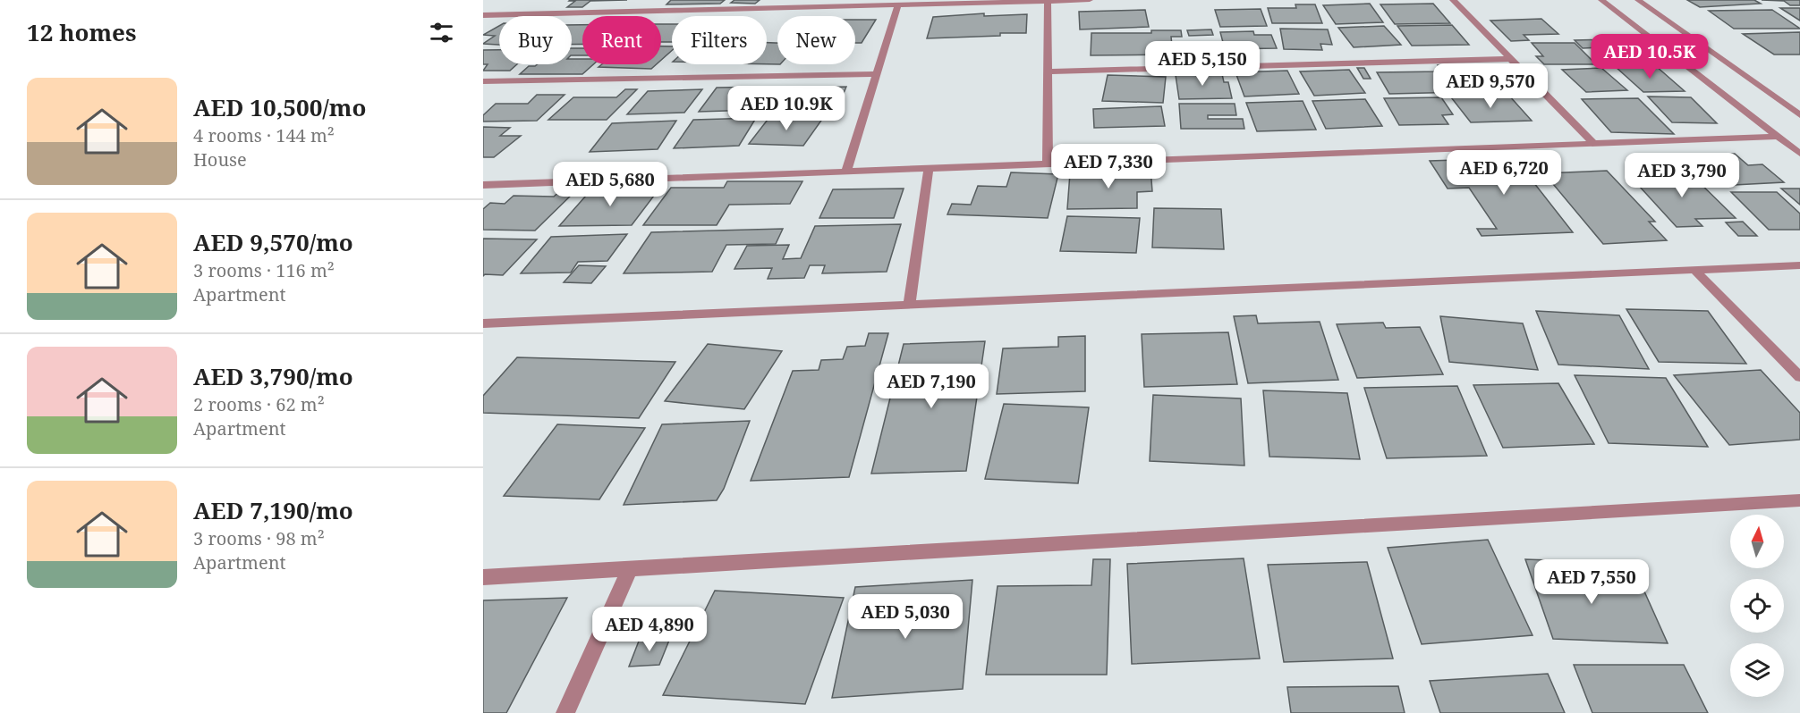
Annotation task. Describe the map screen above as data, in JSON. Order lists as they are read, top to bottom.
{
  "north": "top",
  "page": {
    "heading": "12 homes",
    "chip": [
      "Buy",
      "Rent",
      "Filters",
      "New"
    ],
    "price": [
      "AED 10.5K",
      "AED 5,150",
      "AED 9,570",
      "AED 10.9K",
      "AED 7,330",
      "AED 6,720",
      "AED 3,790",
      "AED 5,680",
      "AED 7,190",
      "AED 7,550",
      "AED 5,030",
      "AED 4,890"
    ],
    "list": [
      {
        "name": "AED 10,500/mo",
        "note": "4 rooms · 144 m² · House"
      },
      {
        "name": "AED 9,570/mo",
        "note": "3 rooms · 116 m² · Apartment"
      },
      {
        "name": "AED 3,790/mo",
        "note": "2 rooms · 62 m² · Apartment"
      },
      {
        "name": "AED 7,190/mo",
        "note": "3 rooms · 98 m² · Apartment"
      }
    ]
  }
}
